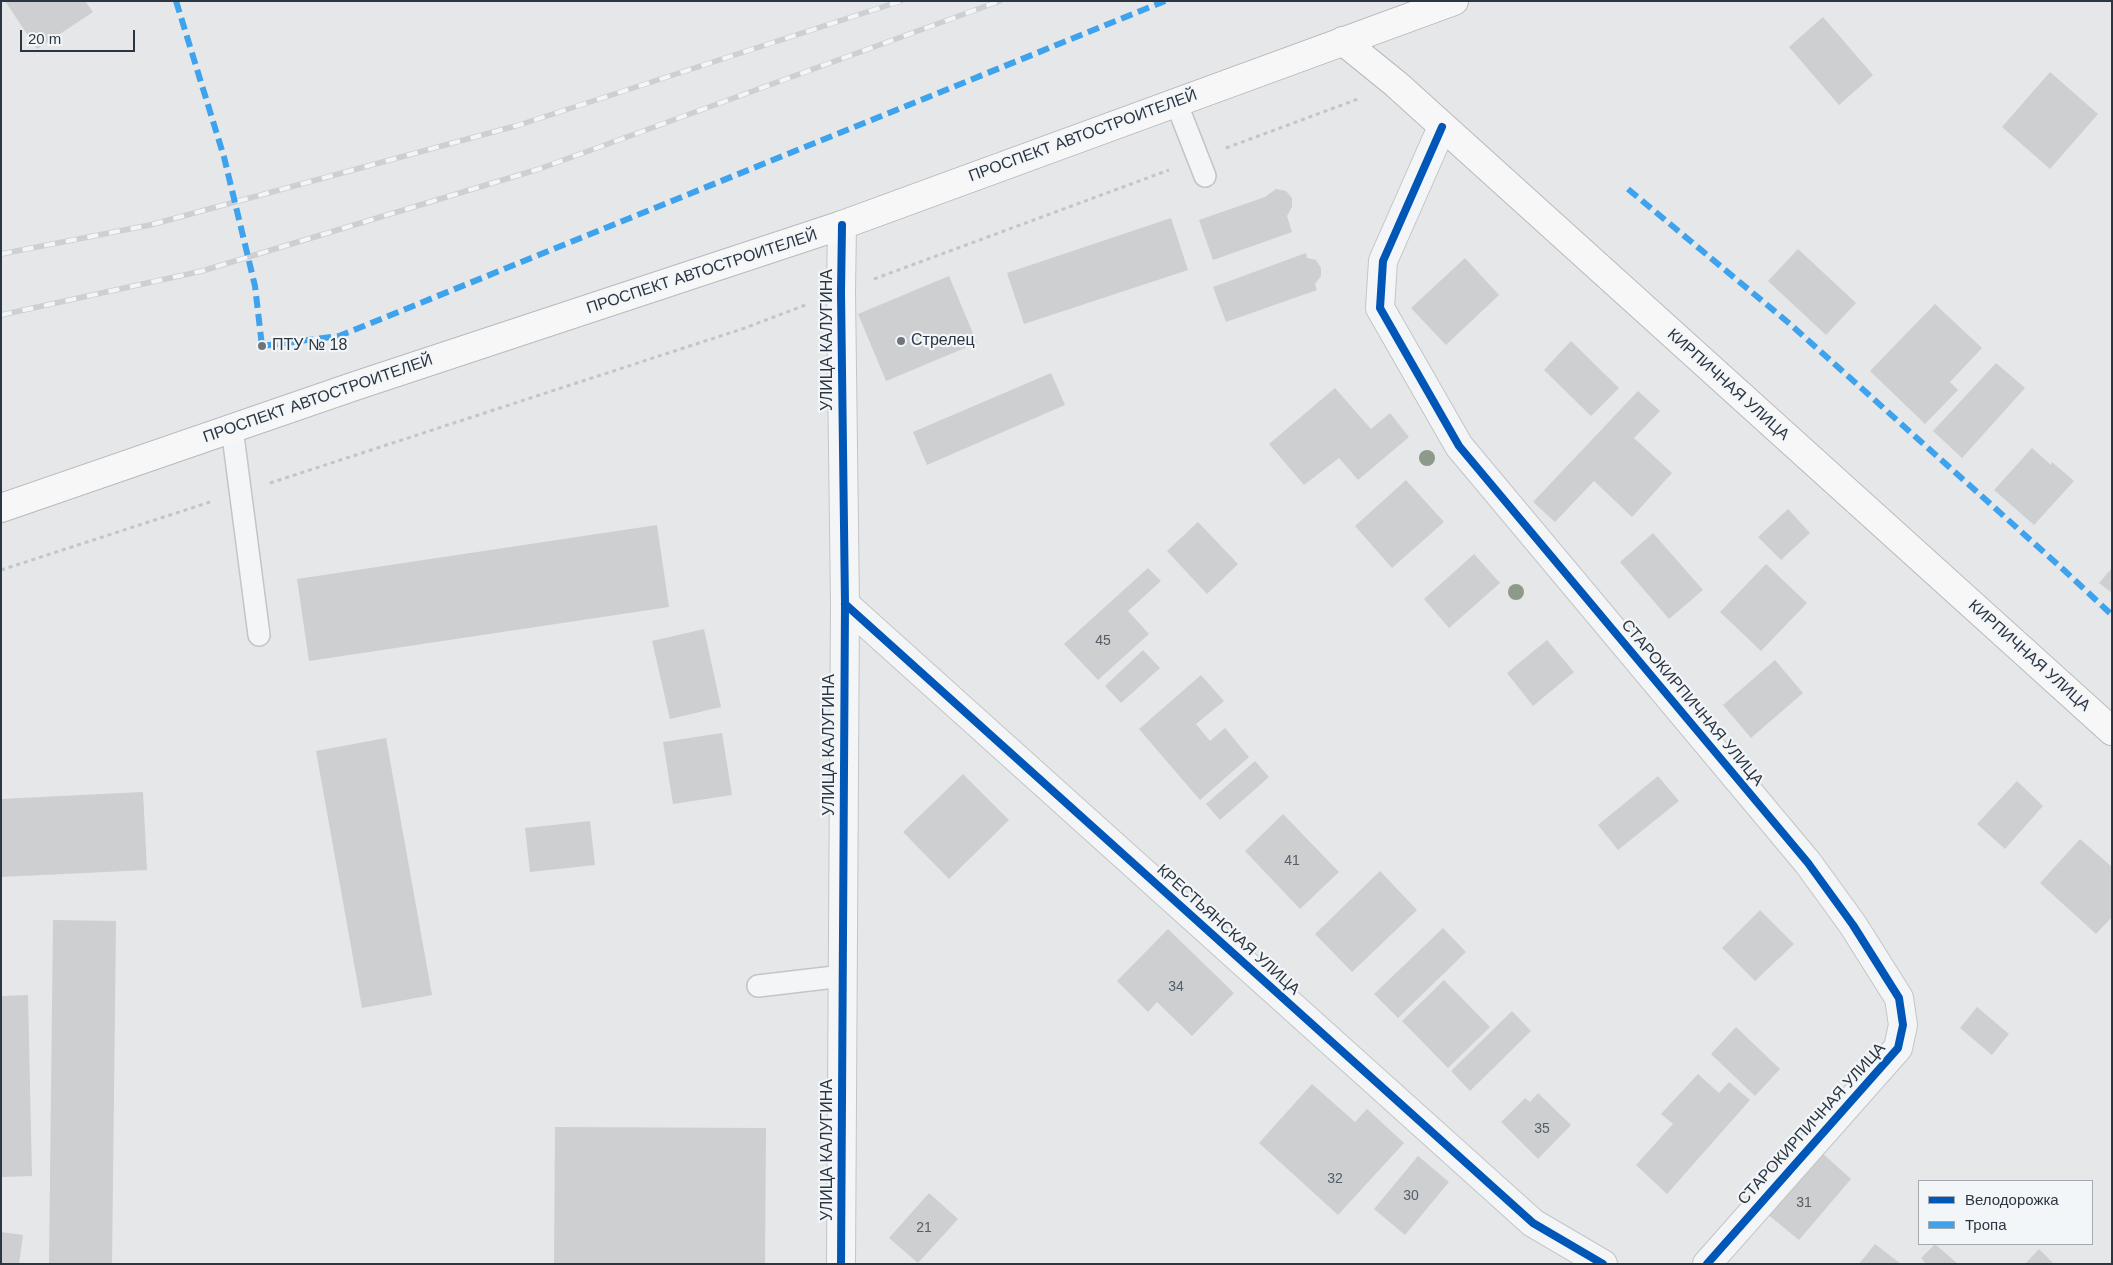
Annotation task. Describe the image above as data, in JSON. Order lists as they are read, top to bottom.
{
  "streets": {
    "highway": ["ПРОСПЕКТ АВТОСТРОИТЕЛЕЙ", "КИРПИЧНАЯ УЛИЦА"],
    "street": ["УЛИЦА КАЛУГИНА", "СТАРОКИРПИЧНАЯ УЛИЦА", "КРЕСТЬЯНСКАЯ УЛИЦА"]
  },
  "crossings": [
    ["ПРОСПЕКТ АВТОСТРОИТЕЛЕЙ", "УЛИЦА КАЛУГИНА"],
    ["ПРОСПЕКТ АВТОСТРОИТЕЛЕЙ", "КИРПИЧНАЯ УЛИЦА"],
    ["УЛИЦА КАЛУГИНА", "КРЕСТЬЯНСКАЯ УЛИЦА"],
    ["КИРПИЧНАЯ УЛИЦА", "СТАРОКИРПИЧНАЯ УЛИЦА"]
  ],
  "places": ["Стрелец", "ПТУ № 18"],
  "house_numbers": [
    "45",
    "41",
    "34",
    "35",
    "32",
    "30",
    "31",
    "21"
  ],
  "legend": ["Велодорожка", "Тропа"],
  "scale_bar": "20 m"
}
